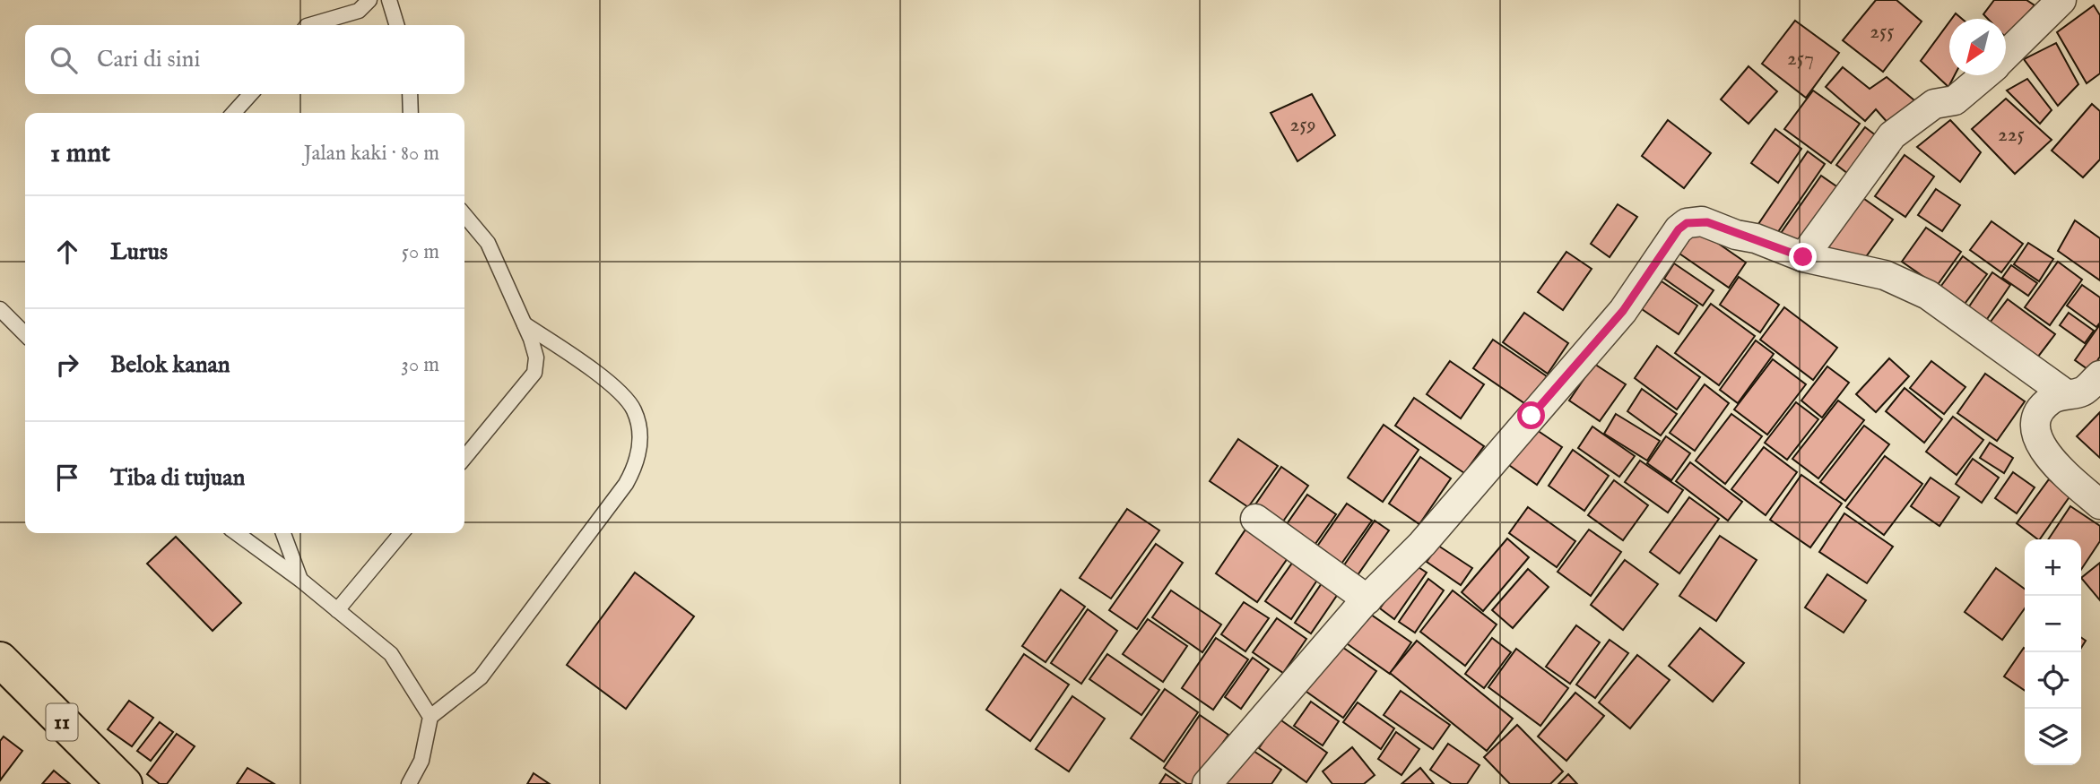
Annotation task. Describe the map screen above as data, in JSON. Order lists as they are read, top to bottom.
{
  "streets": {
    "highway": ["11"]
  },
  "house_numbers": [
    "255",
    "257",
    "259",
    "225"
  ],
  "north": "bottom left",
  "page": {
    "search": "Cari di sini",
    "heading": ["1 mnt", "Jalan kaki · 80 m"],
    "list": [
      ["Lurus", "50 m"],
      ["Belok kanan", "30 m"],
      "Tiba di tujuan"
    ],
    "map_buttons": ["+", "−"]
  }
}
